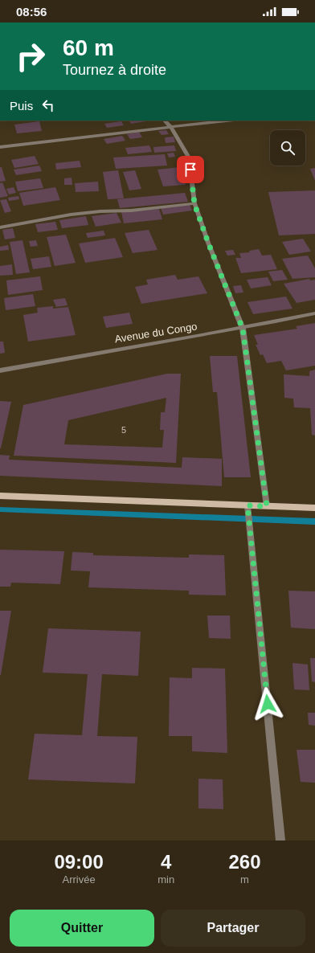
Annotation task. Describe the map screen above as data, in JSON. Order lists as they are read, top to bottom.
{
  "streets": {
    "street": ["Avenue du Congo"]
  },
  "house_numbers": ["5"],
  "page": {
    "status": "08:56",
    "turn": ["60 m", "Tournez à droite"],
    "then": "Puis",
    "eta": [
      "09:00",
      "Arrivée",
      "4",
      "min",
      "260",
      "m"
    ],
    "buttons": ["Quitter", "Partager"]
  }
}
